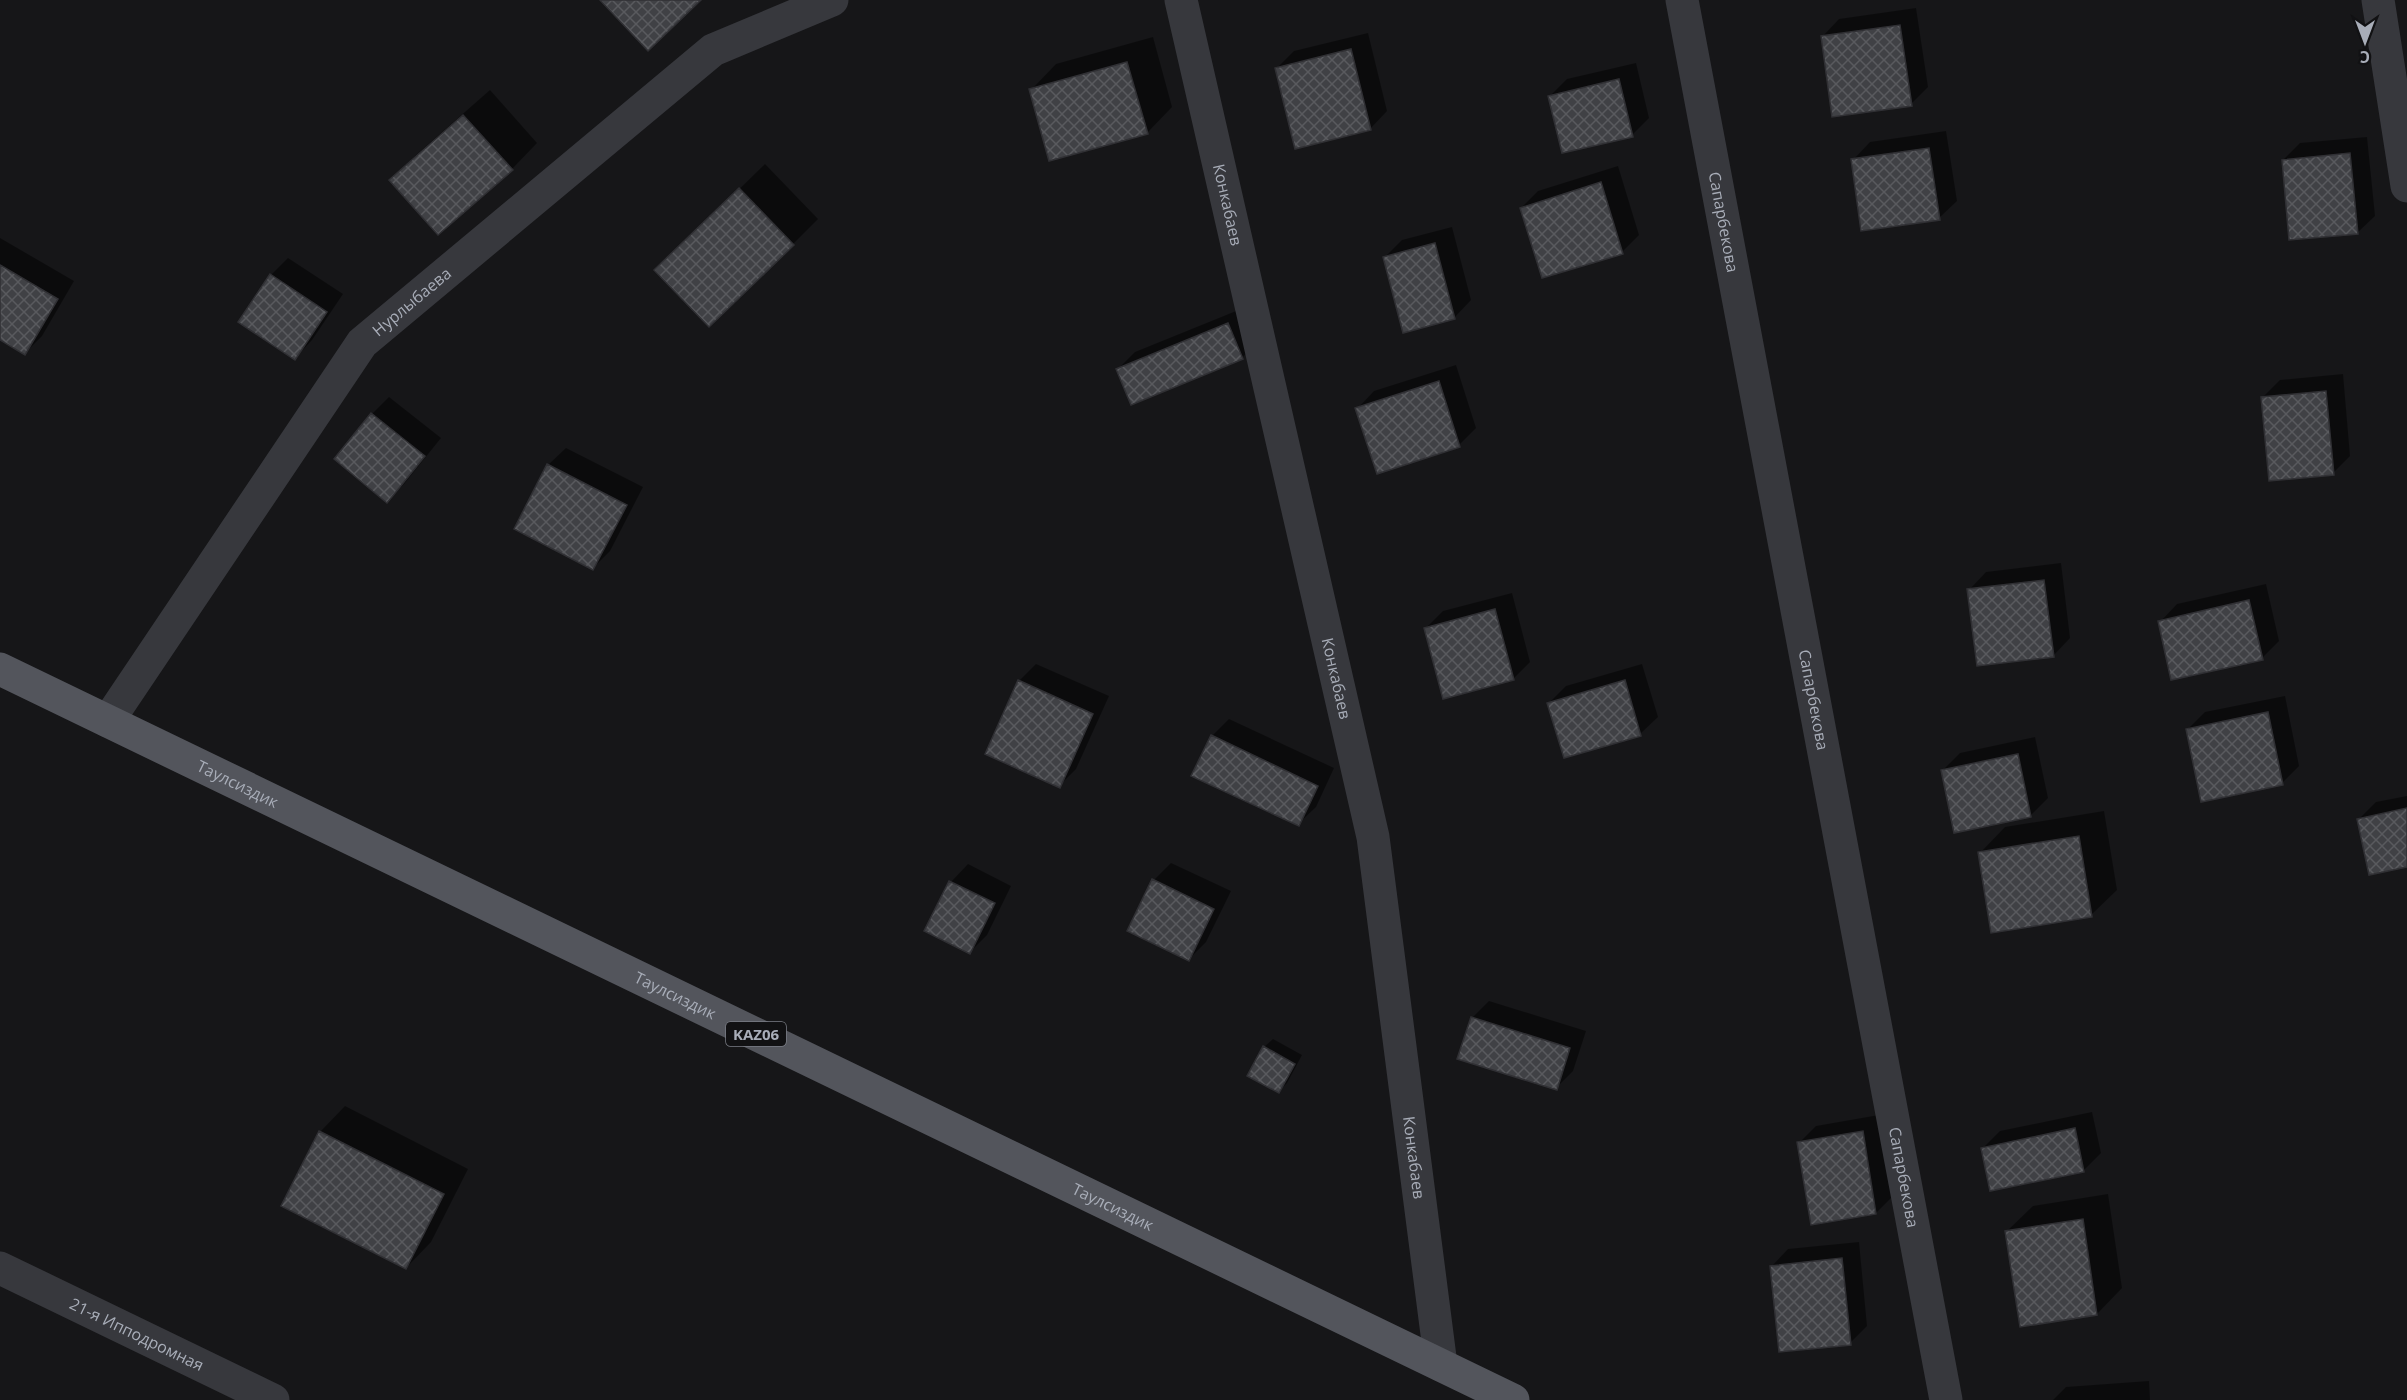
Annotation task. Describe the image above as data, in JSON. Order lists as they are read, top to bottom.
{
  "streets": {
    "main road": ["Таулсиздик", "KAZ06"],
    "street": [
      "Конкабаев",
      "Сапарбекова",
      "Нурлыбаева",
      "21-я Ипподромная"
    ]
  },
  "crossings": [
    ["Конкабаев", "Таулсиздик"],
    ["Нурлыбаева", "Таулсиздик"]
  ],
  "north": "bottom"
}
